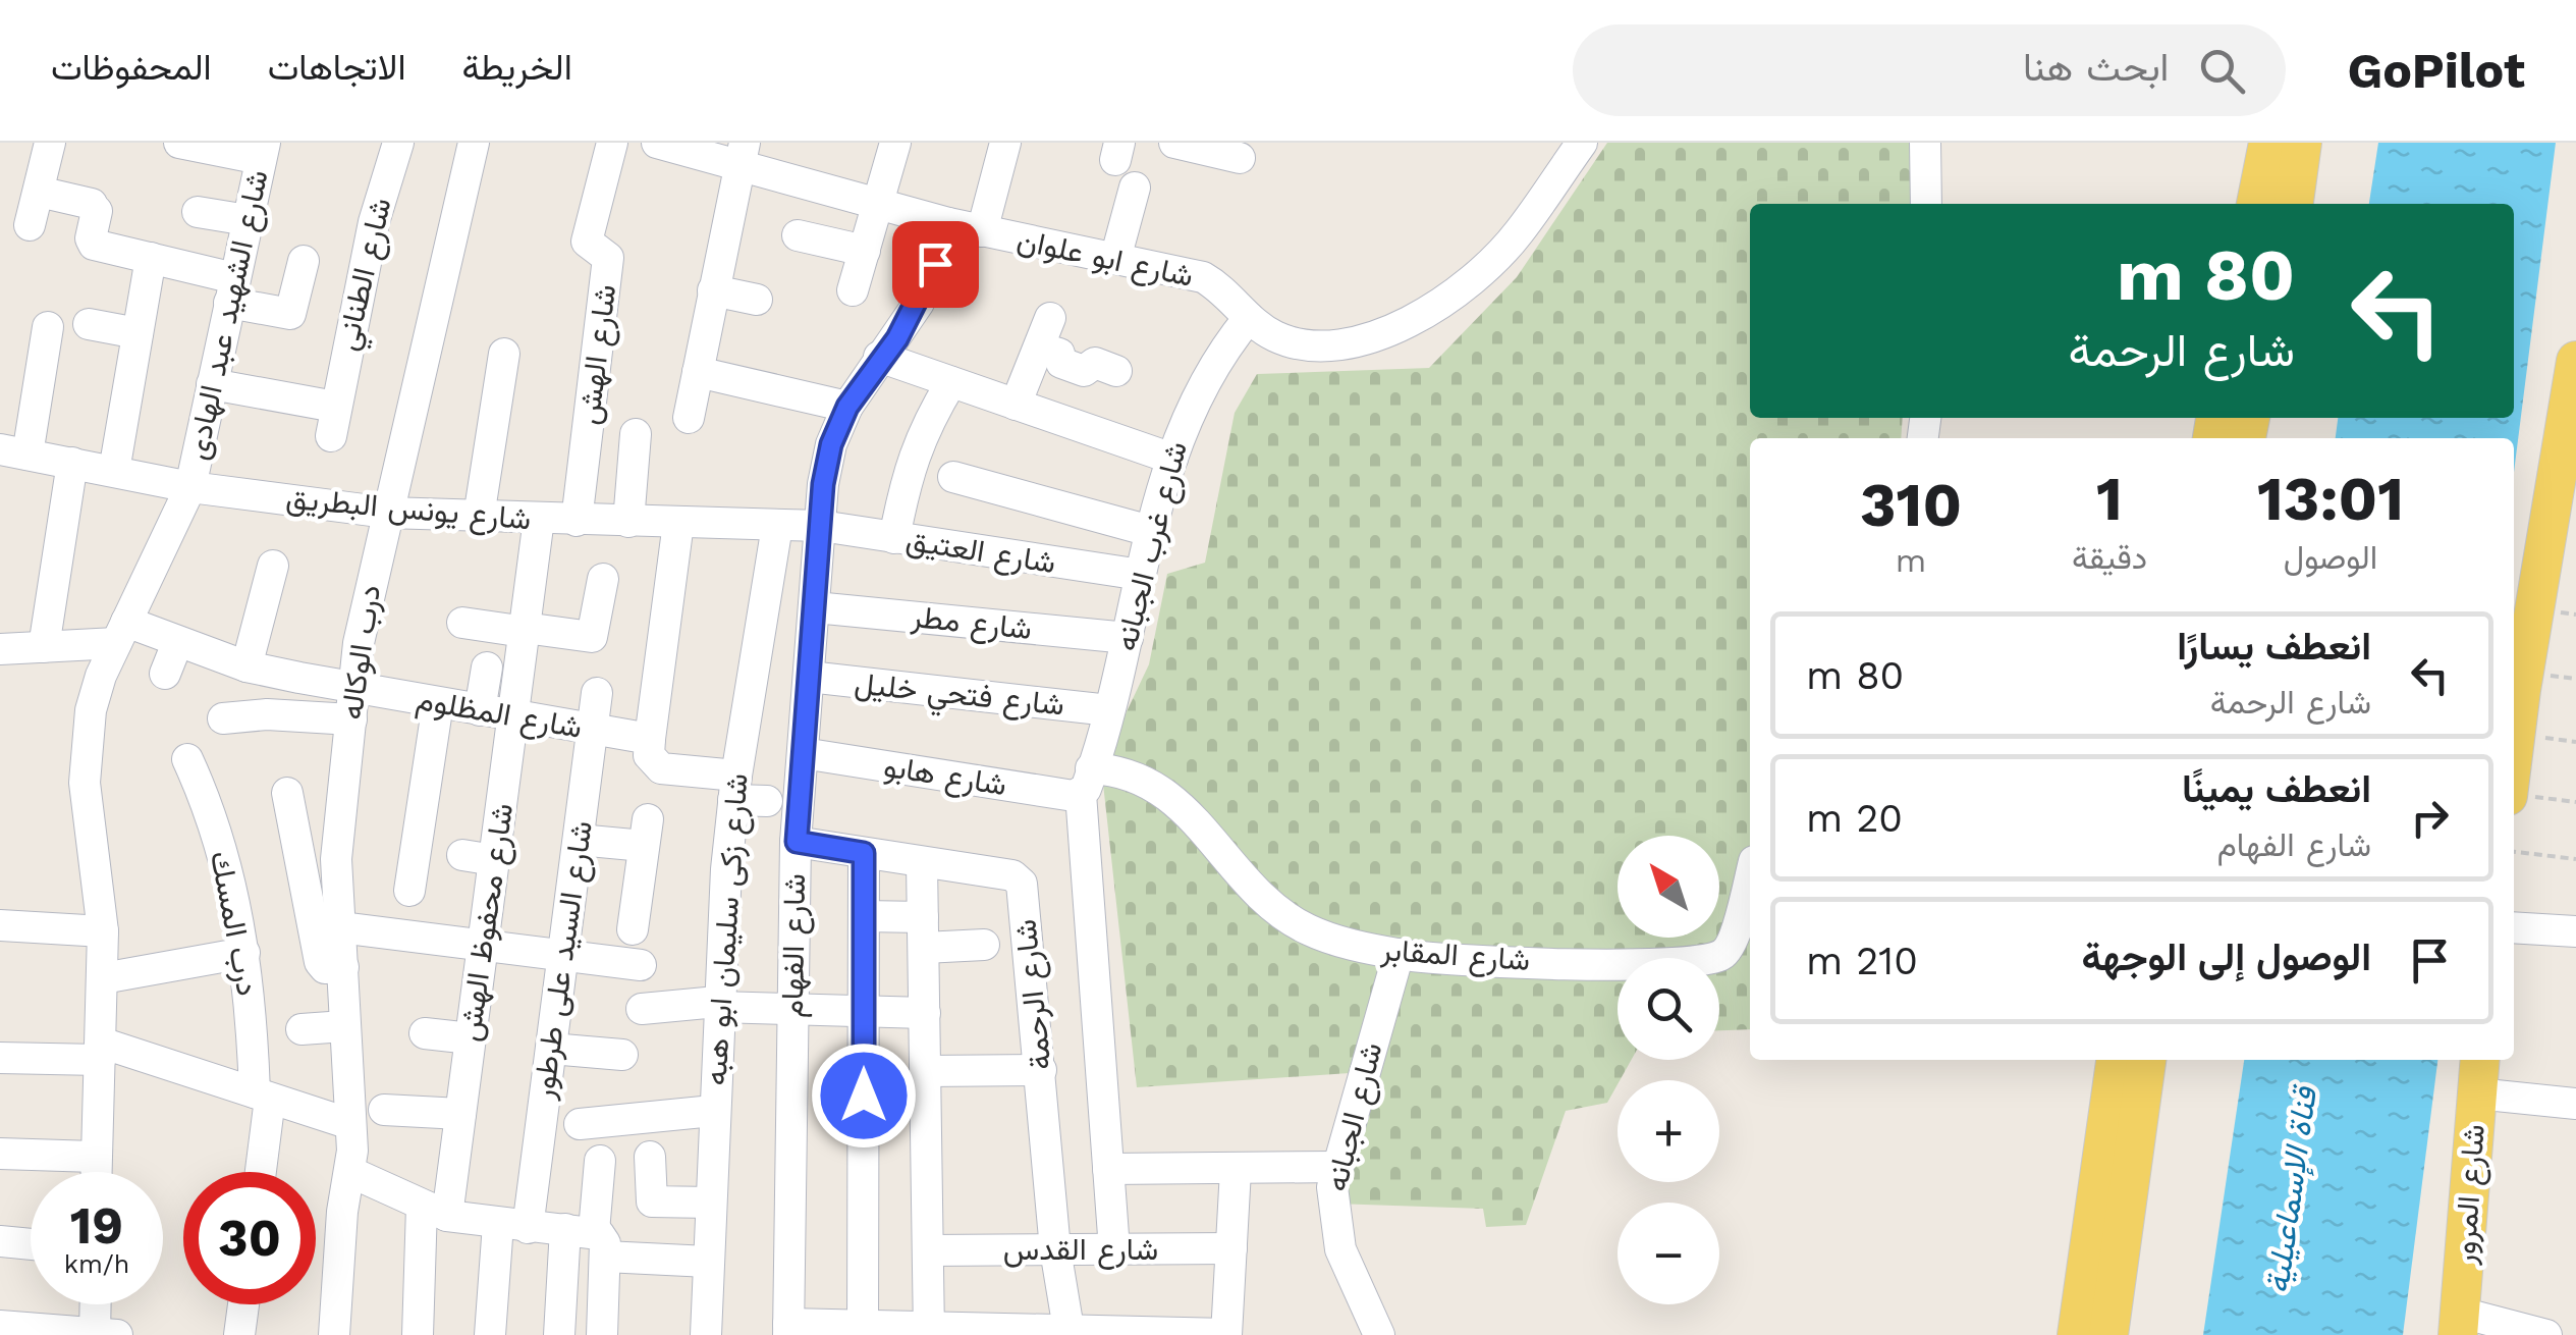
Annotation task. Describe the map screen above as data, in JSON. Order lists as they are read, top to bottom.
{
  "streets": {
    "main road": ["شارع المرور"],
    "street": [
      "شارع ابو علوان",
      "شارع الطناني",
      "شارع الشهيد عبد الهادى",
      "شارع الهش",
      "شارع يونس البطريق",
      "شارع غرب الجبانه",
      "شارع العتيق",
      "شارع مطر",
      "درب الوكاله",
      "شارع فتحي خليل",
      "شارع المظلوم",
      "شارع هابو",
      "شارع محفوظ الهش",
      "درب المسك",
      "شارع زكى سليمان ابو هبه",
      "شارع الفهام",
      "شارع المقابر",
      "شارع السيد على طرطور",
      "شارع الرحمة",
      "شارع الجبانه",
      "شارع القدس"
    ]
  },
  "crossings": [
    ["شارع ابو علوان", "شارع غرب الجبانه"],
    ["شارع ابو علوان", "شارع الفهام"],
    ["شارع الطناني", "شارع الشهيد عبد الهادى"],
    ["شارع الشهيد عبد الهادى", "شارع يونس البطريق"],
    ["شارع الشهيد عبد الهادى", "شارع المظلوم"],
    ["شارع الهش", "شارع يونس البطريق"],
    ["شارع يونس البطريق", "شارع العتيق"],
    ["شارع يونس البطريق", "درب الوكاله"],
    ["شارع يونس البطريق", "شارع محفوظ الهش"],
    ["شارع يونس البطريق", "شارع زكى سليمان ابو هبه"],
    ["شارع يونس البطريق", "شارع الفهام"],
    ["شارع غرب الجبانه", "شارع العتيق"],
    ["شارع غرب الجبانه", "شارع مطر"],
    ["شارع غرب الجبانه", "شارع فتحي خليل"],
    ["شارع غرب الجبانه", "شارع هابو"],
    ["شارع غرب الجبانه", "شارع المقابر"],
    ["شارع غرب الجبانه", "شارع القدس"],
    ["شارع العتيق", "شارع الفهام"],
    ["شارع مطر", "شارع الفهام"],
    ["درب الوكاله", "شارع المظلوم"],
    ["شارع فتحي خليل", "شارع الفهام"],
    ["شارع المظلوم", "شارع محفوظ الهش"],
    ["شارع المظلوم", "شارع السيد على طرطور"],
    ["شارع هابو", "شارع الفهام"],
    ["شارع هابو", "شارع المقابر"],
    ["شارع الفهام", "شارع الرحمة"],
    ["شارع المقابر", "شارع الجبانه"],
    ["شارع الرحمة", "شارع القدس"]
  ],
  "water": ["قناة الإسماعيلية"],
  "north": "top left",
  "page": {
    "header": "GoPilot",
    "search": "ابحث هنا",
    "nav": ["الخريطة", "الاتجاهات", "المحفوظات"],
    "turn": ["80 m", "شارع الرحمة"],
    "eta": [
      "13:01",
      "الوصول",
      "1",
      "دقيقة",
      "310",
      "m"
    ],
    "list": [
      {
        "name": "انعطف يسارًا",
        "note": "شارع الرحمة",
        "value": "80 m"
      },
      {
        "name": "انعطف يمينًا",
        "note": "شارع الفهام",
        "value": "20 m"
      },
      {
        "name": "الوصول إلى الوجهة",
        "value": "210 m"
      }
    ],
    "map_buttons": ["+", "−"],
    "speed": "19 km/h",
    "limit": "30"
  }
}
